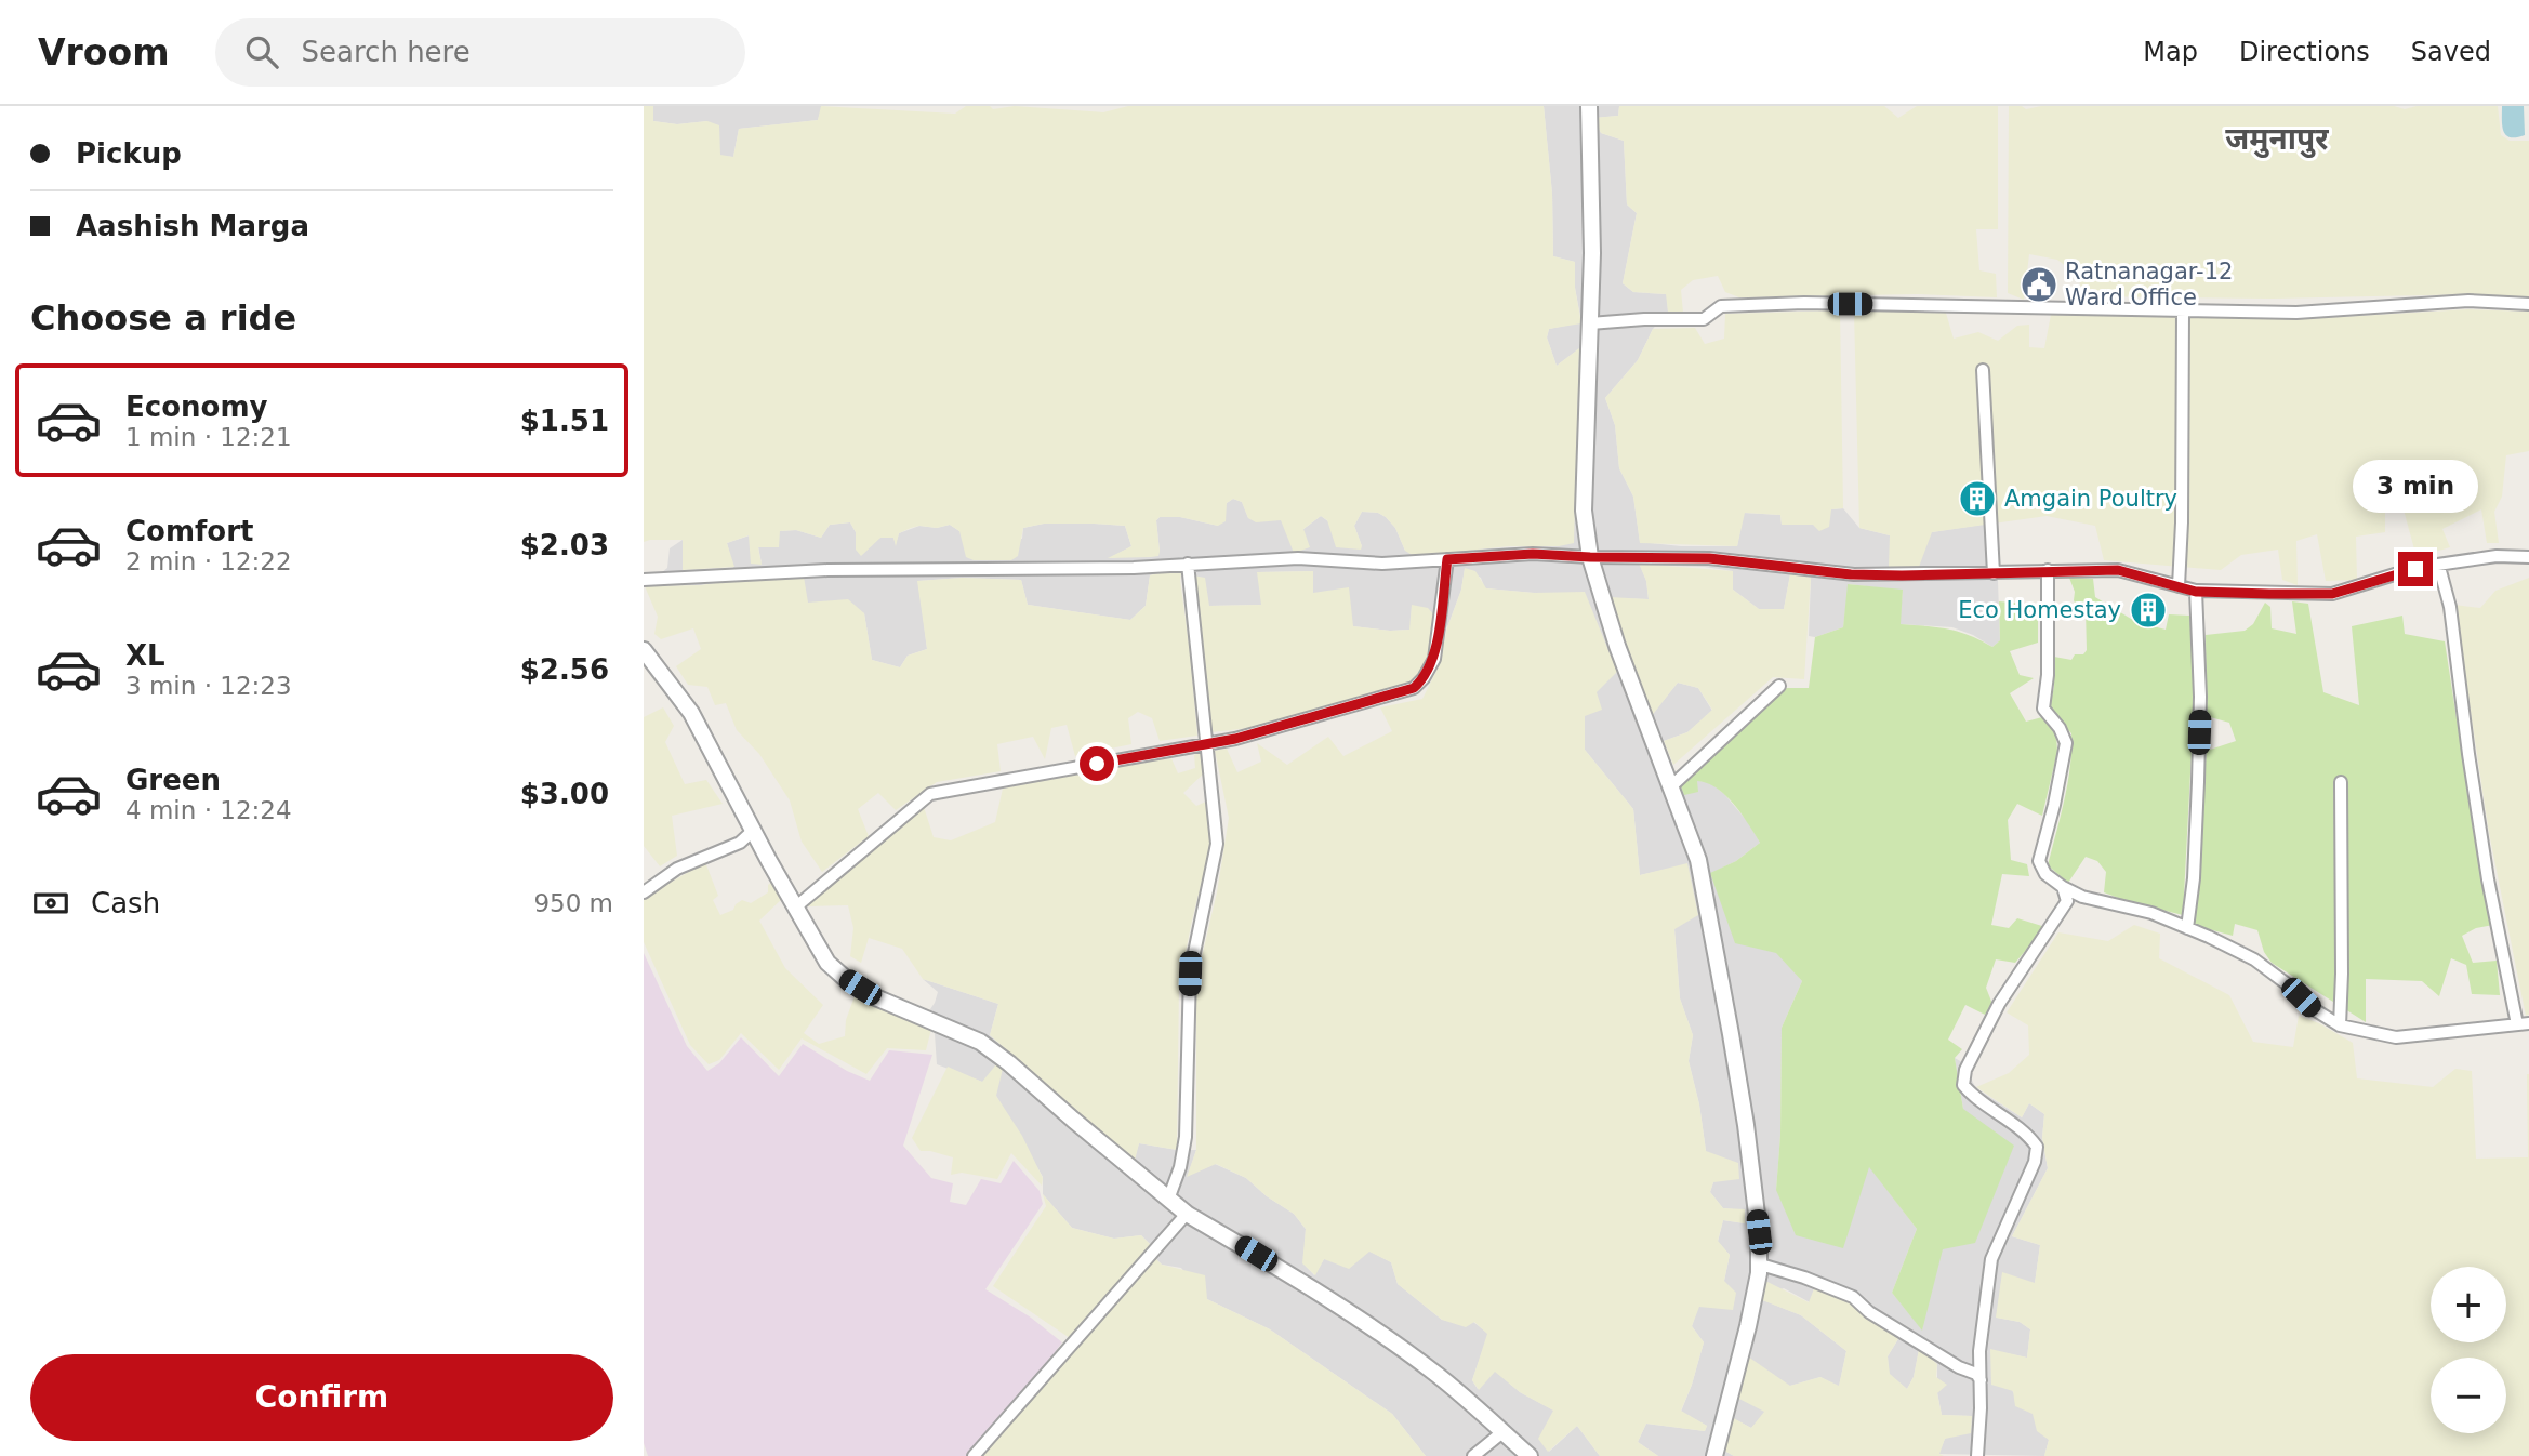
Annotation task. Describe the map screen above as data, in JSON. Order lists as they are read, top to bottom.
{
  "districts": ["जमुनापुर"],
  "places": {
    "public building": ["Ratnanagar-12 Ward Office"],
    "building": ["Amgain Poultry", "Eco Homestay"]
  },
  "page": {
    "header": "Vroom",
    "search": "Search here",
    "nav": ["Map", "Directions", "Saved"],
    "banner": ["Pickup", "Aashish Marga"],
    "heading": "Choose a ride",
    "list": [
      {
        "name": "Economy",
        "note": "1 min · 12:21",
        "value": "$1.51"
      },
      {
        "name": "Comfort",
        "note": "2 min · 12:22",
        "value": "$2.03"
      },
      {
        "name": "XL",
        "note": "3 min · 12:23",
        "value": "$2.56"
      },
      {
        "name": "Green",
        "note": "4 min · 12:24",
        "value": "$3.00"
      }
    ],
    "bubble": "3 min",
    "pay": ["Cash", "950 m"],
    "map_buttons": ["+", "−"],
    "buttons": "Confirm"
  }
}
